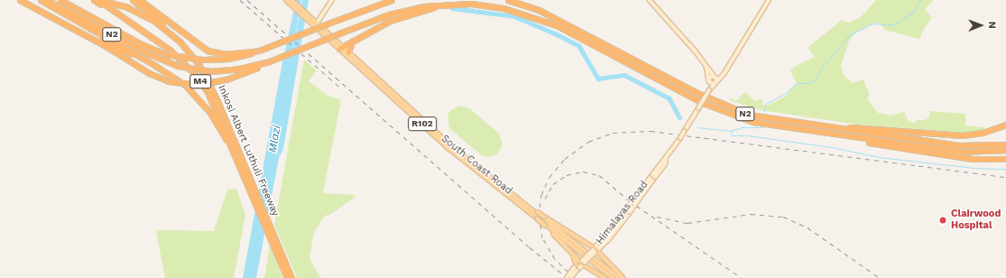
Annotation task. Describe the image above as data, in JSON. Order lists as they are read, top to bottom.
{
  "streets": {
    "highway": ["N2", "M4", "Inkosi Albert Luthuli Freeway"],
    "main road": ["R102", "South Coast Road"],
    "street": ["Himalayas Road"]
  },
  "water": ["Mlazi"],
  "places": ["Clairwood Hospital"],
  "north": "right"
}
